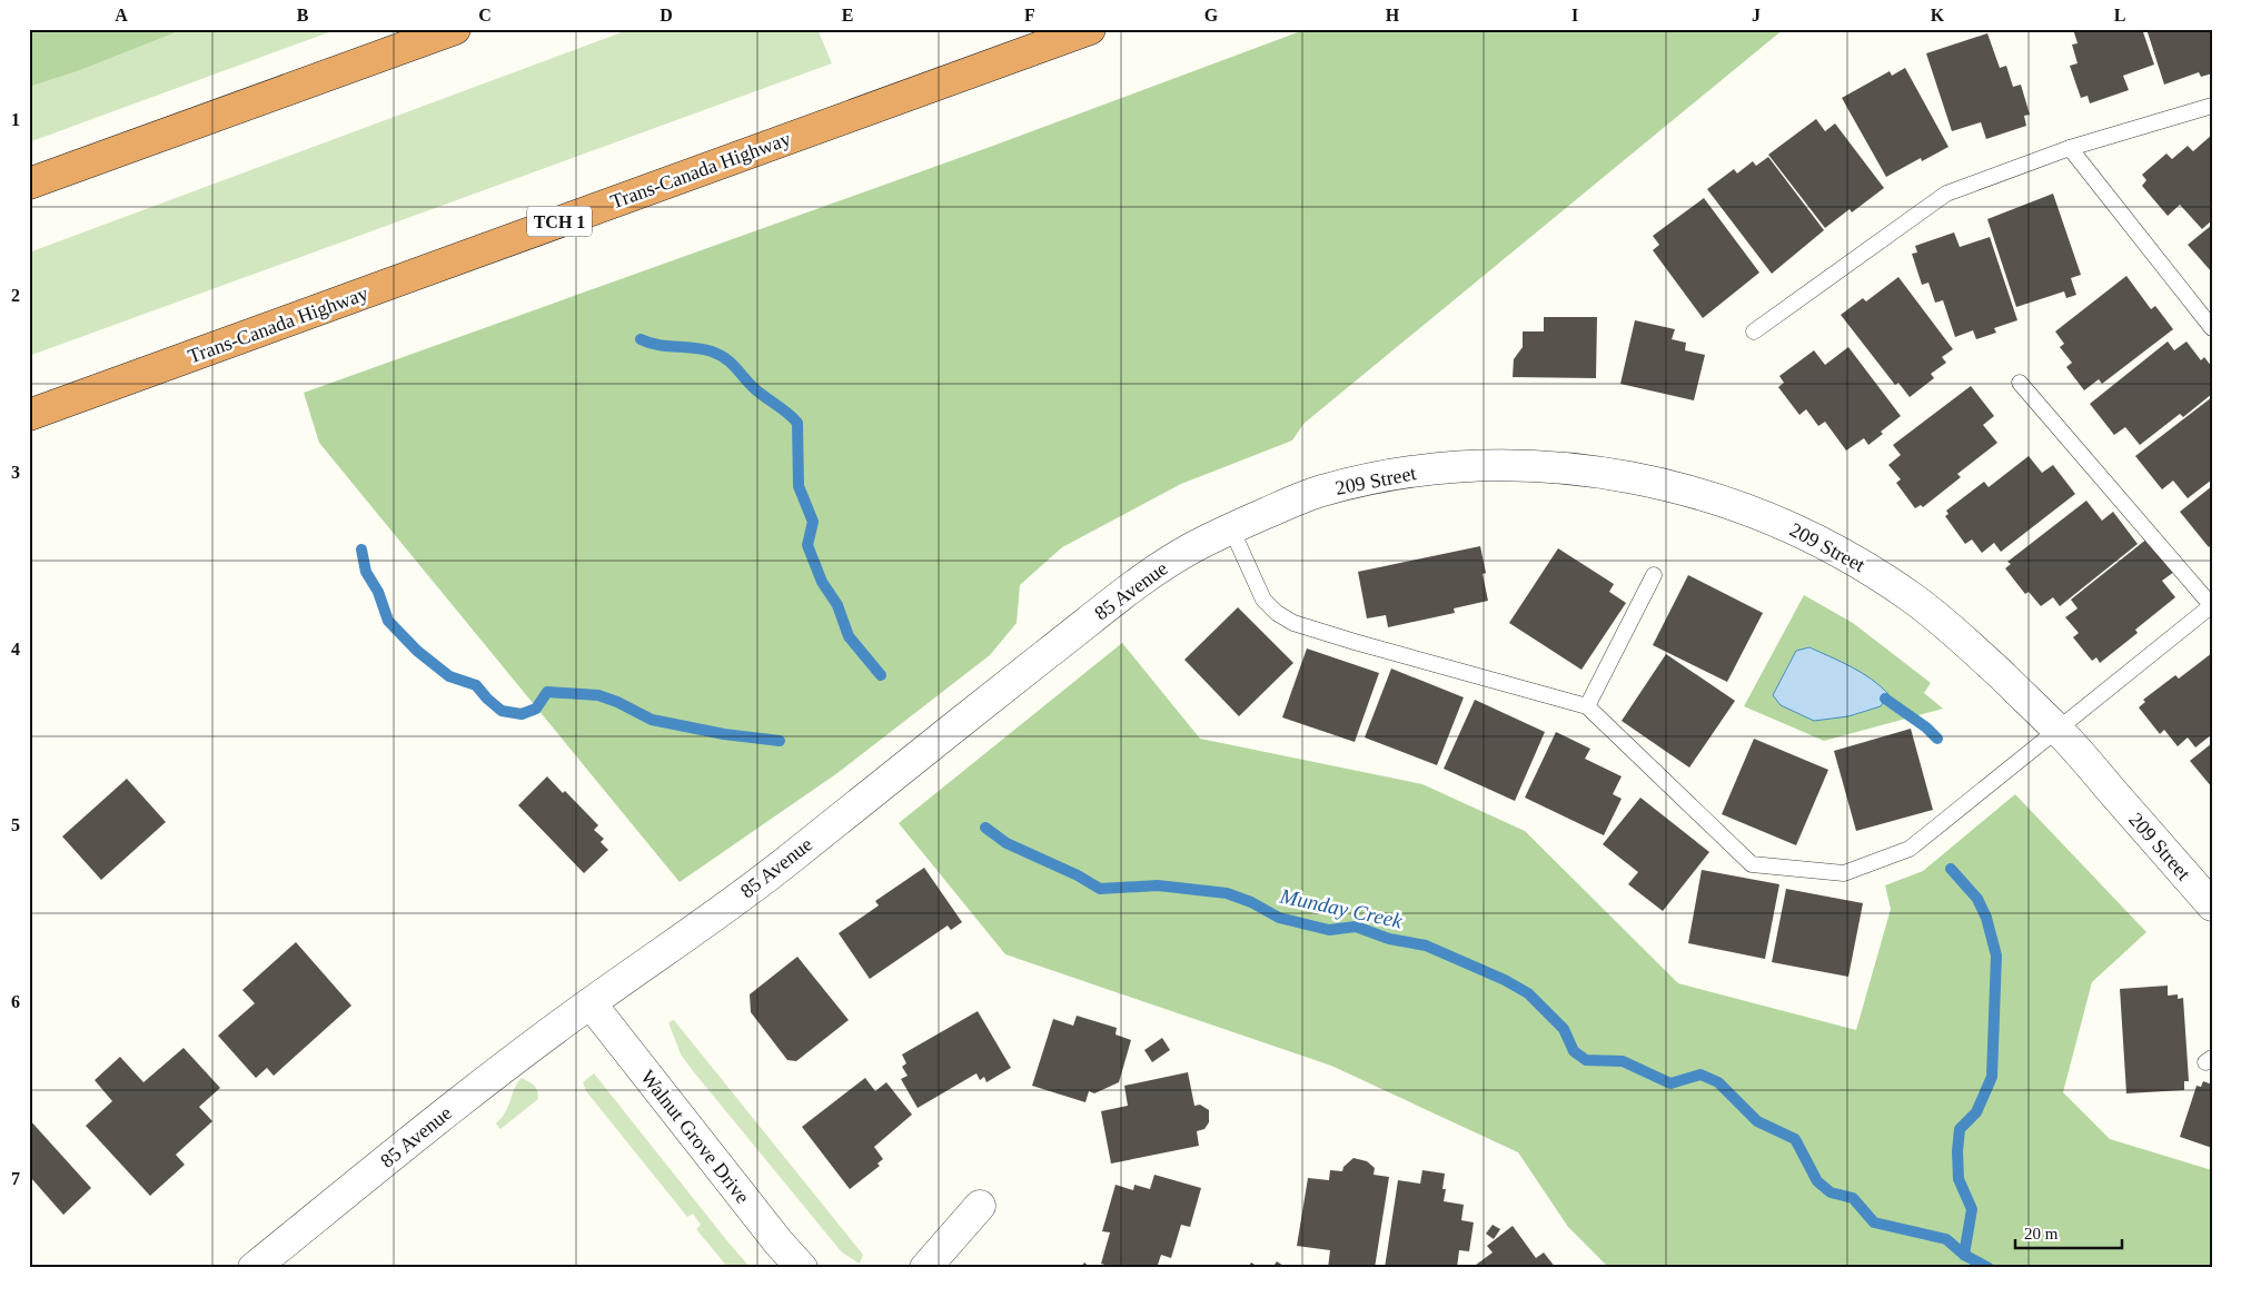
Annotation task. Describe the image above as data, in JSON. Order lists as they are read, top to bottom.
{
  "streets": {
    "highway": ["Trans-Canada Highway", "TCH 1"],
    "street": ["209 Street", "85 Avenue", "Walnut Grove Drive"]
  },
  "crossings": [
    ["209 Street", "85 Avenue"],
    ["85 Avenue", "Walnut Grove Drive"]
  ],
  "water": ["Munday Creek"],
  "scale_bar": "20 m",
  "grid": {
    "columns": [
      "A",
      "B",
      "C",
      "D",
      "E",
      "F",
      "G",
      "H",
      "I",
      "J",
      "K",
      "L"
    ],
    "rows": [
      "1",
      "2",
      "3",
      "4",
      "5",
      "6",
      "7"
    ]
  }
}
